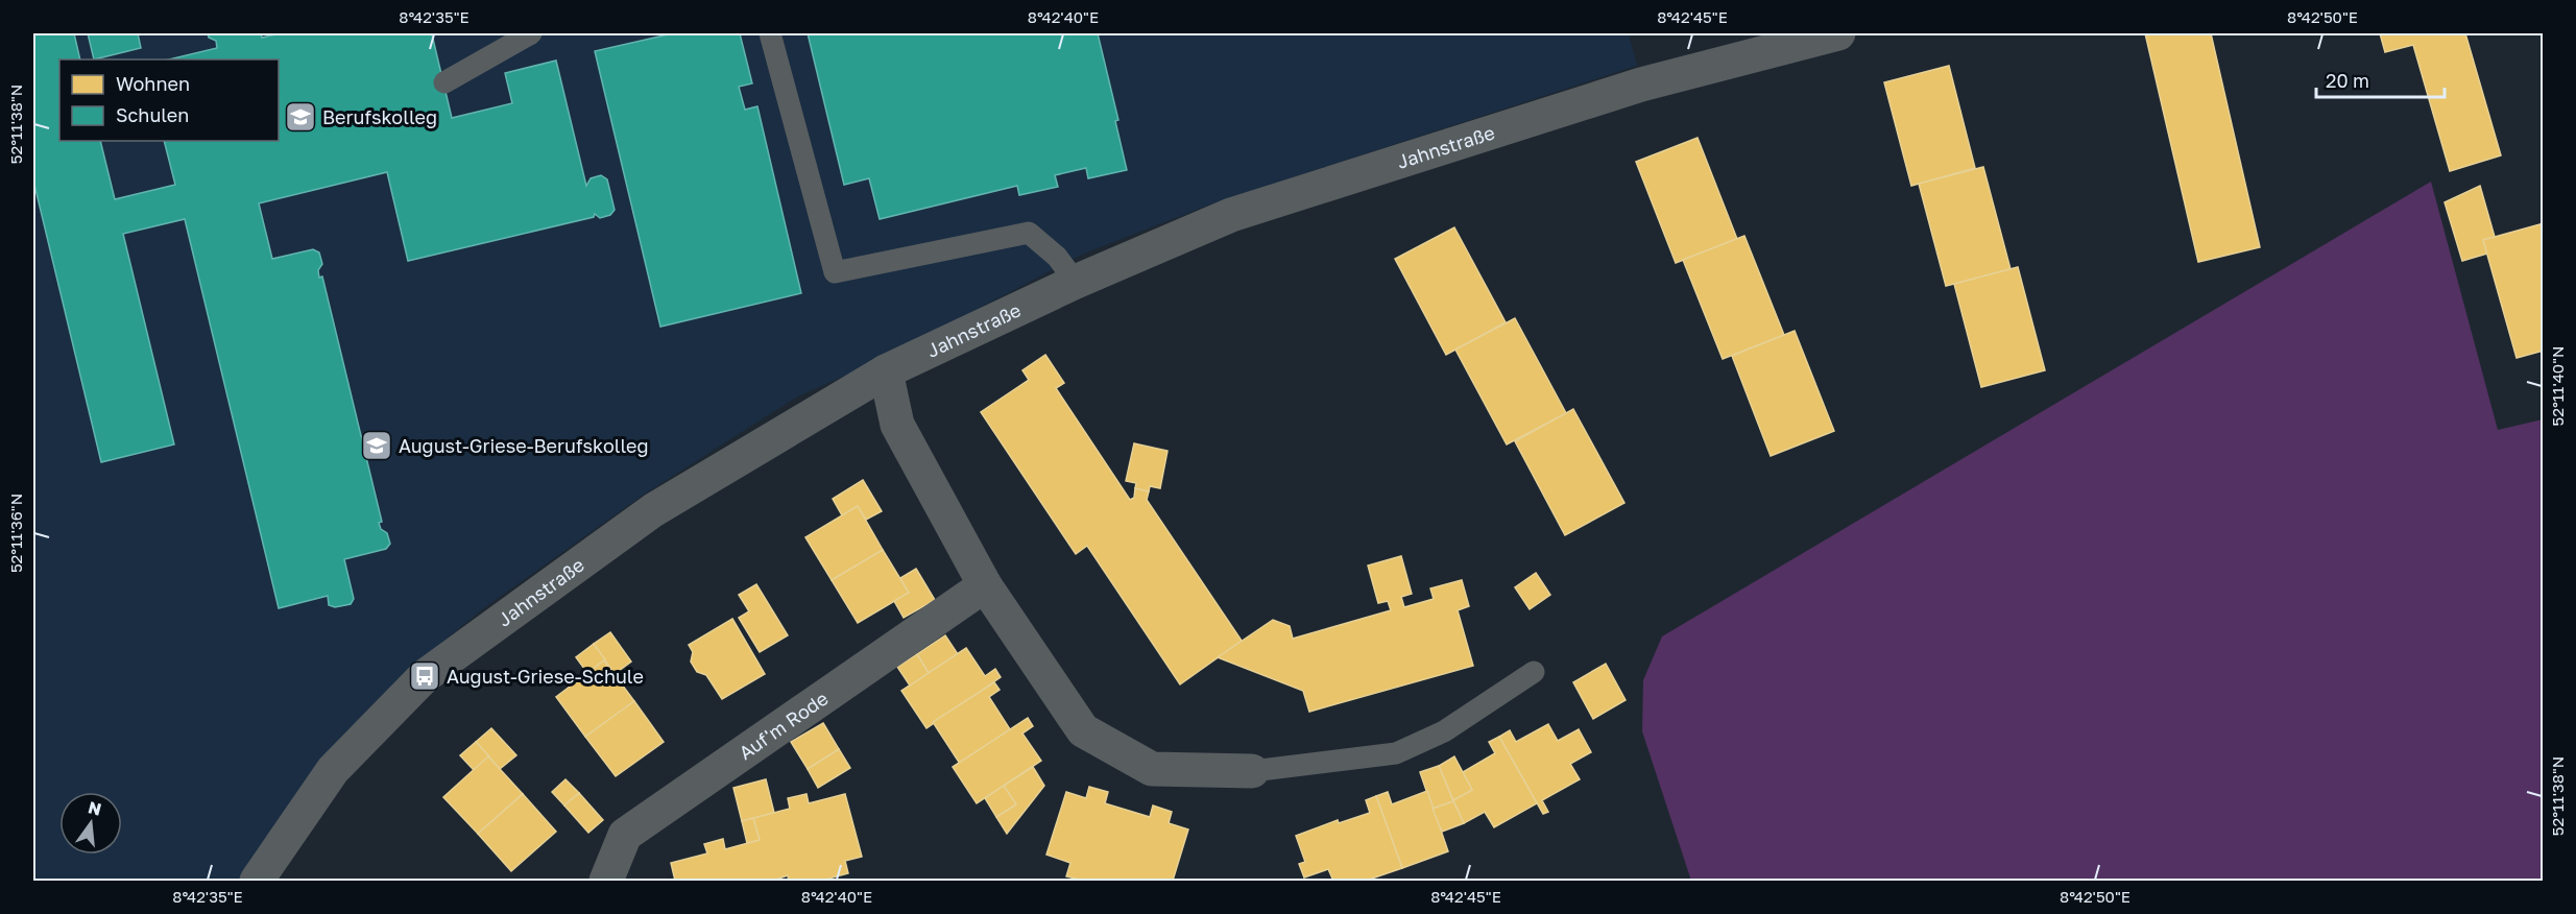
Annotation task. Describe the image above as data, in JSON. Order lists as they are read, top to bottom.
{
  "streets": {
    "street": ["Jahnstraße", "Auf'm Rode"]
  },
  "places": {
    "school or university": ["Berufskolleg", "August-Griese-Berufskolleg"],
    "bus stop": ["August-Griese-Schule"]
  },
  "legend": ["Wohnen", "Schulen"],
  "scale_bar": "20 m",
  "north": "top",
  "coordinates": [
    "8°42'35\"E",
    "8°42'40\"E",
    "8°42'45\"E",
    "8°42'50\"E",
    "52°11'38\"N",
    "52°11'40\"N",
    "52°11'36\"N"
  ]
}
